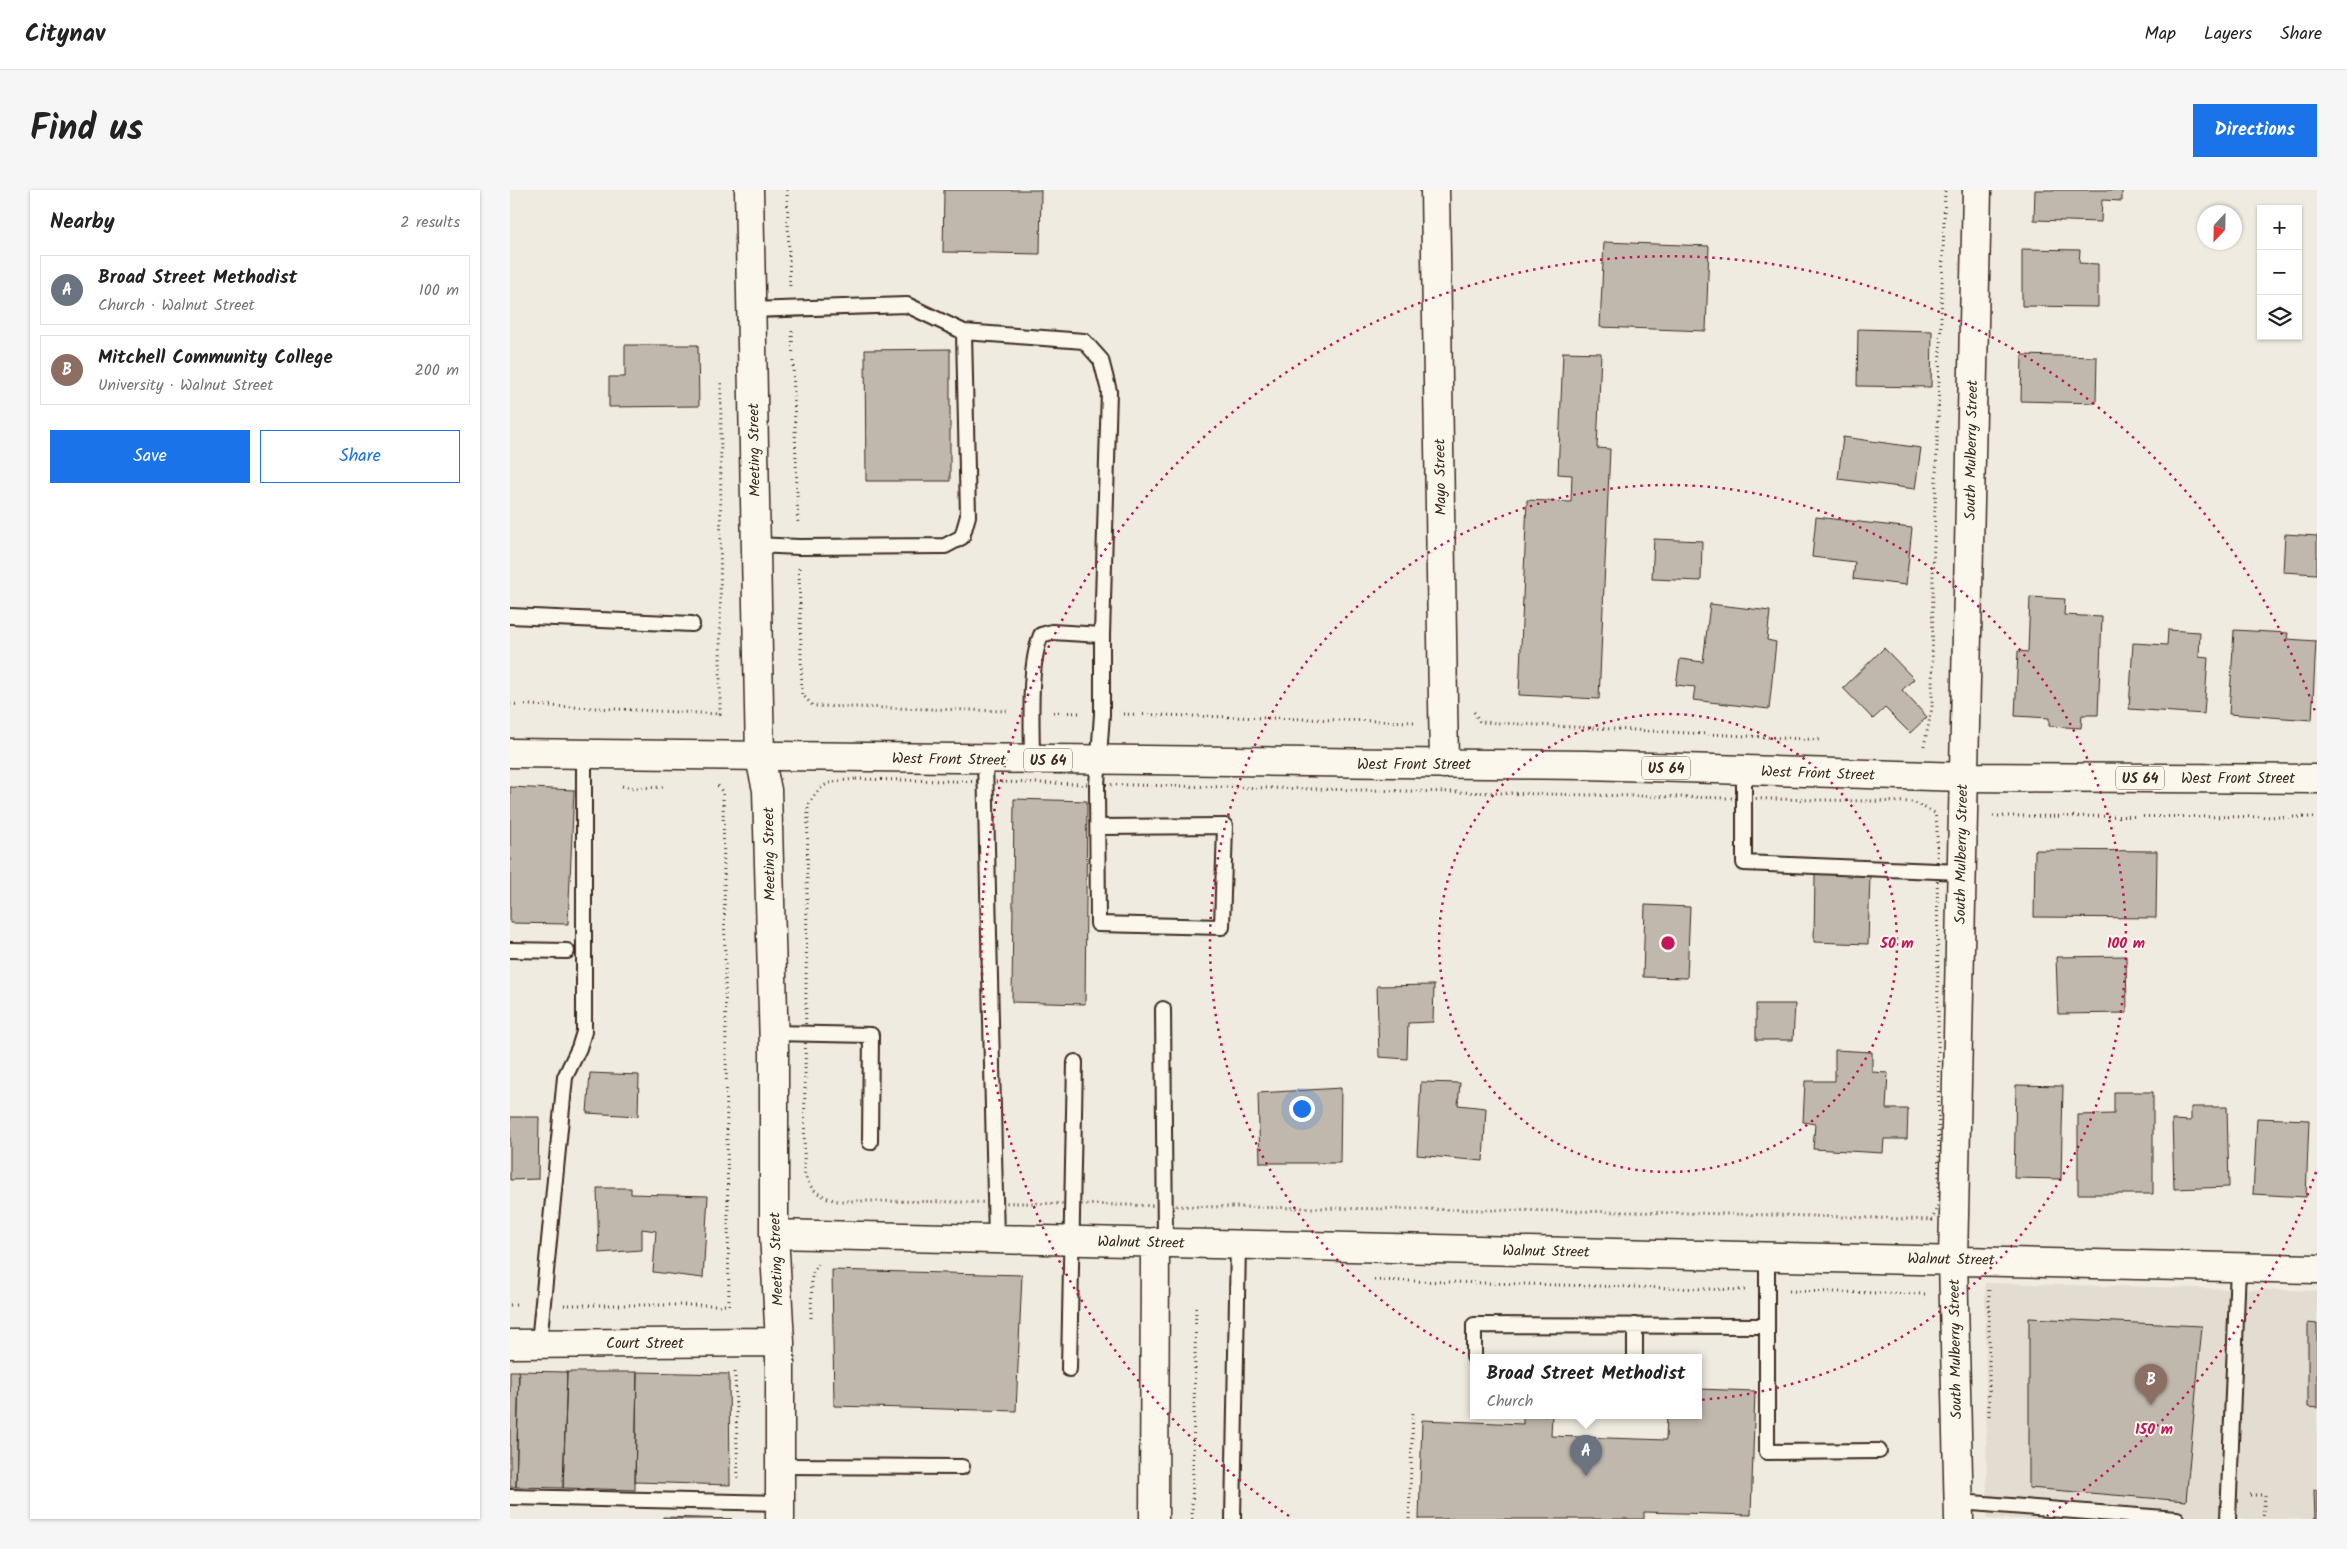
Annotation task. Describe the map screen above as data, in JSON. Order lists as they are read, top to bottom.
{
  "streets": {
    "street": [
      "Meeting Street",
      "South Mulberry Street",
      "Mayo Street",
      "West Front Street",
      "US 64",
      "Walnut Street",
      "Court Street"
    ]
  },
  "crossings": [
    ["Meeting Street", "West Front Street"],
    ["Meeting Street", "Walnut Street"],
    ["Meeting Street", "Court Street"],
    ["South Mulberry Street", "West Front Street"],
    ["South Mulberry Street", "Walnut Street"],
    ["Mayo Street", "West Front Street"]
  ],
  "north": "bottom",
  "page": {
    "header": "Citynav",
    "nav": ["Map", "Layers", "Share"],
    "title": "Find us",
    "buttons": [
      "Directions",
      ["Save", "Share"]
    ],
    "heading": ["Nearby", "2 results"],
    "map_buttons": ["+", "−"],
    "list": [
      {
        "mark": "A",
        "name": "Broad Street Methodist",
        "note": "Church · Walnut Street",
        "value": "100 m"
      },
      {
        "mark": "B",
        "name": "Mitchell Community College",
        "note": "University · Walnut Street",
        "value": "200 m"
      }
    ],
    "popup": ["Broad Street Methodist", "Church"],
    "pins": ["B", "A"]
  },
  "rings": ["50 m", "100 m", "150 m"]
}
